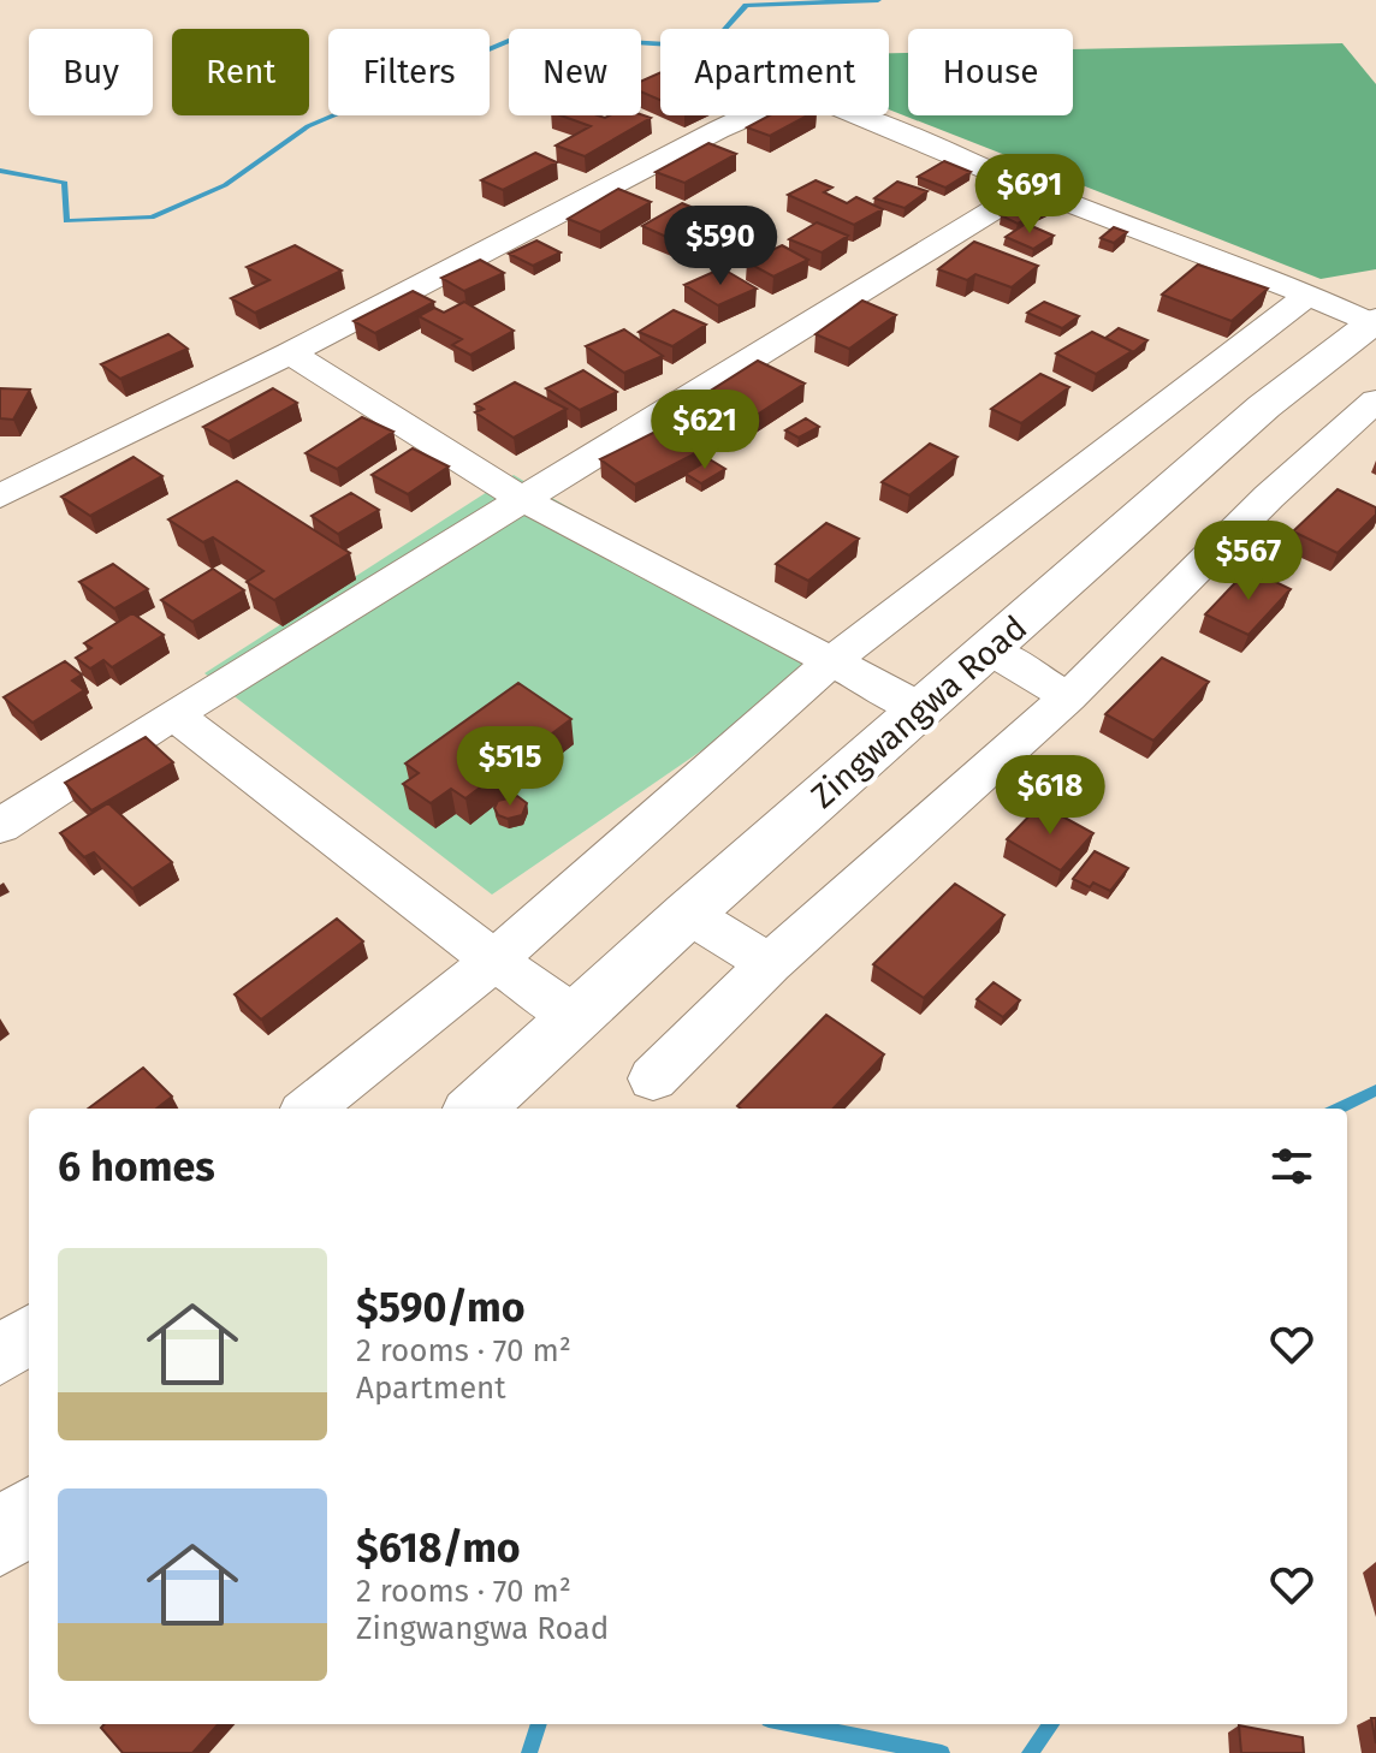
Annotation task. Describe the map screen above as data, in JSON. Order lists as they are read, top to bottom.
{
  "streets": {
    "street": ["Zingwangwa Road"]
  },
  "page": {
    "chip": [
      "Buy",
      "Rent",
      "Filters",
      "New",
      "Apartment",
      "House"
    ],
    "price": [
      "$691",
      "$590",
      "$621",
      "$567",
      "$515",
      "$618"
    ],
    "heading": "6 homes",
    "list": [
      {
        "name": "$590/mo",
        "note": "2 rooms · 70 m² · Apartment"
      },
      {
        "name": "$618/mo",
        "note": "2 rooms · 70 m² · Zingwangwa Road"
      }
    ]
  }
}
